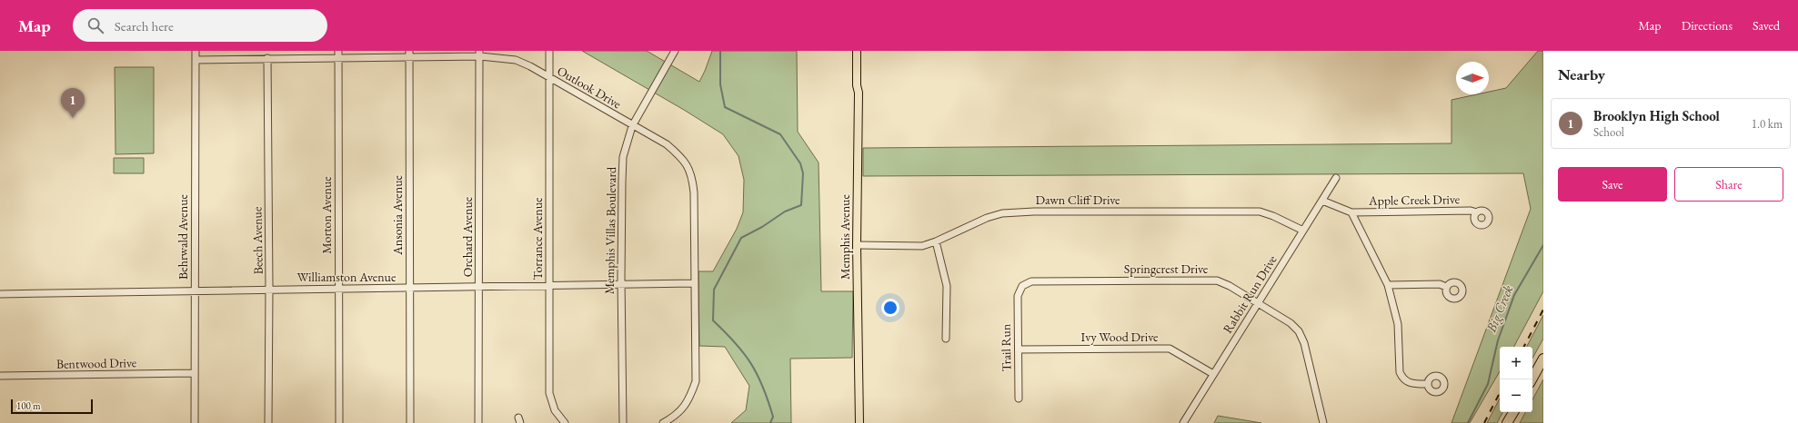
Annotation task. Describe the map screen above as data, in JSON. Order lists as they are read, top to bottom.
{
  "streets": {
    "main road": ["Memphis Avenue"],
    "street": [
      "Outlook Drive",
      "Dawn Cliff Drive",
      "Apple Creek Drive",
      "Morton Avenue",
      "Ansonia Avenue",
      "Memphis Villas Boulevard",
      "Behrwald Avenue",
      "Orchard Avenue",
      "Torrance Avenue",
      "Beech Avenue",
      "Springcrest Drive",
      "Williamston Avenue",
      "Rabbit Run Drive",
      "Ivy Wood Drive",
      "Trail Run",
      "Bentwood Drive"
    ]
  },
  "crossings": [
    ["Outlook Drive", "Morton Avenue"],
    ["Outlook Drive", "Ansonia Avenue"],
    ["Outlook Drive", "Memphis Villas Boulevard"],
    ["Outlook Drive", "Behrwald Avenue"],
    ["Outlook Drive", "Orchard Avenue"],
    ["Outlook Drive", "Torrance Avenue"],
    ["Outlook Drive", "Beech Avenue"],
    ["Outlook Drive", "Williamston Avenue"],
    ["Dawn Cliff Drive", "Memphis Avenue"],
    ["Dawn Cliff Drive", "Rabbit Run Drive"],
    ["Morton Avenue", "Williamston Avenue"],
    ["Ansonia Avenue", "Williamston Avenue"],
    ["Memphis Villas Boulevard", "Williamston Avenue"],
    ["Behrwald Avenue", "Williamston Avenue"],
    ["Behrwald Avenue", "Bentwood Drive"],
    ["Orchard Avenue", "Williamston Avenue"],
    ["Torrance Avenue", "Williamston Avenue"],
    ["Beech Avenue", "Williamston Avenue"],
    ["Springcrest Drive", "Rabbit Run Drive"],
    ["Springcrest Drive", "Trail Run"],
    ["Rabbit Run Drive", "Ivy Wood Drive"],
    ["Ivy Wood Drive", "Trail Run"]
  ],
  "water": ["Big Creek"],
  "scale_bar": "100 m",
  "north": "right",
  "page": {
    "header": "Map",
    "search": "Search here",
    "nav": ["Map", "Directions", "Saved"],
    "heading": "Nearby",
    "pins": "1",
    "list": [
      {
        "mark": "1",
        "name": "Brooklyn High School",
        "note": "School",
        "value": "1.0 km"
      }
    ],
    "buttons": ["Save", "Share"],
    "map_buttons": ["+", "−"],
    "scale": "100 m"
  }
}
